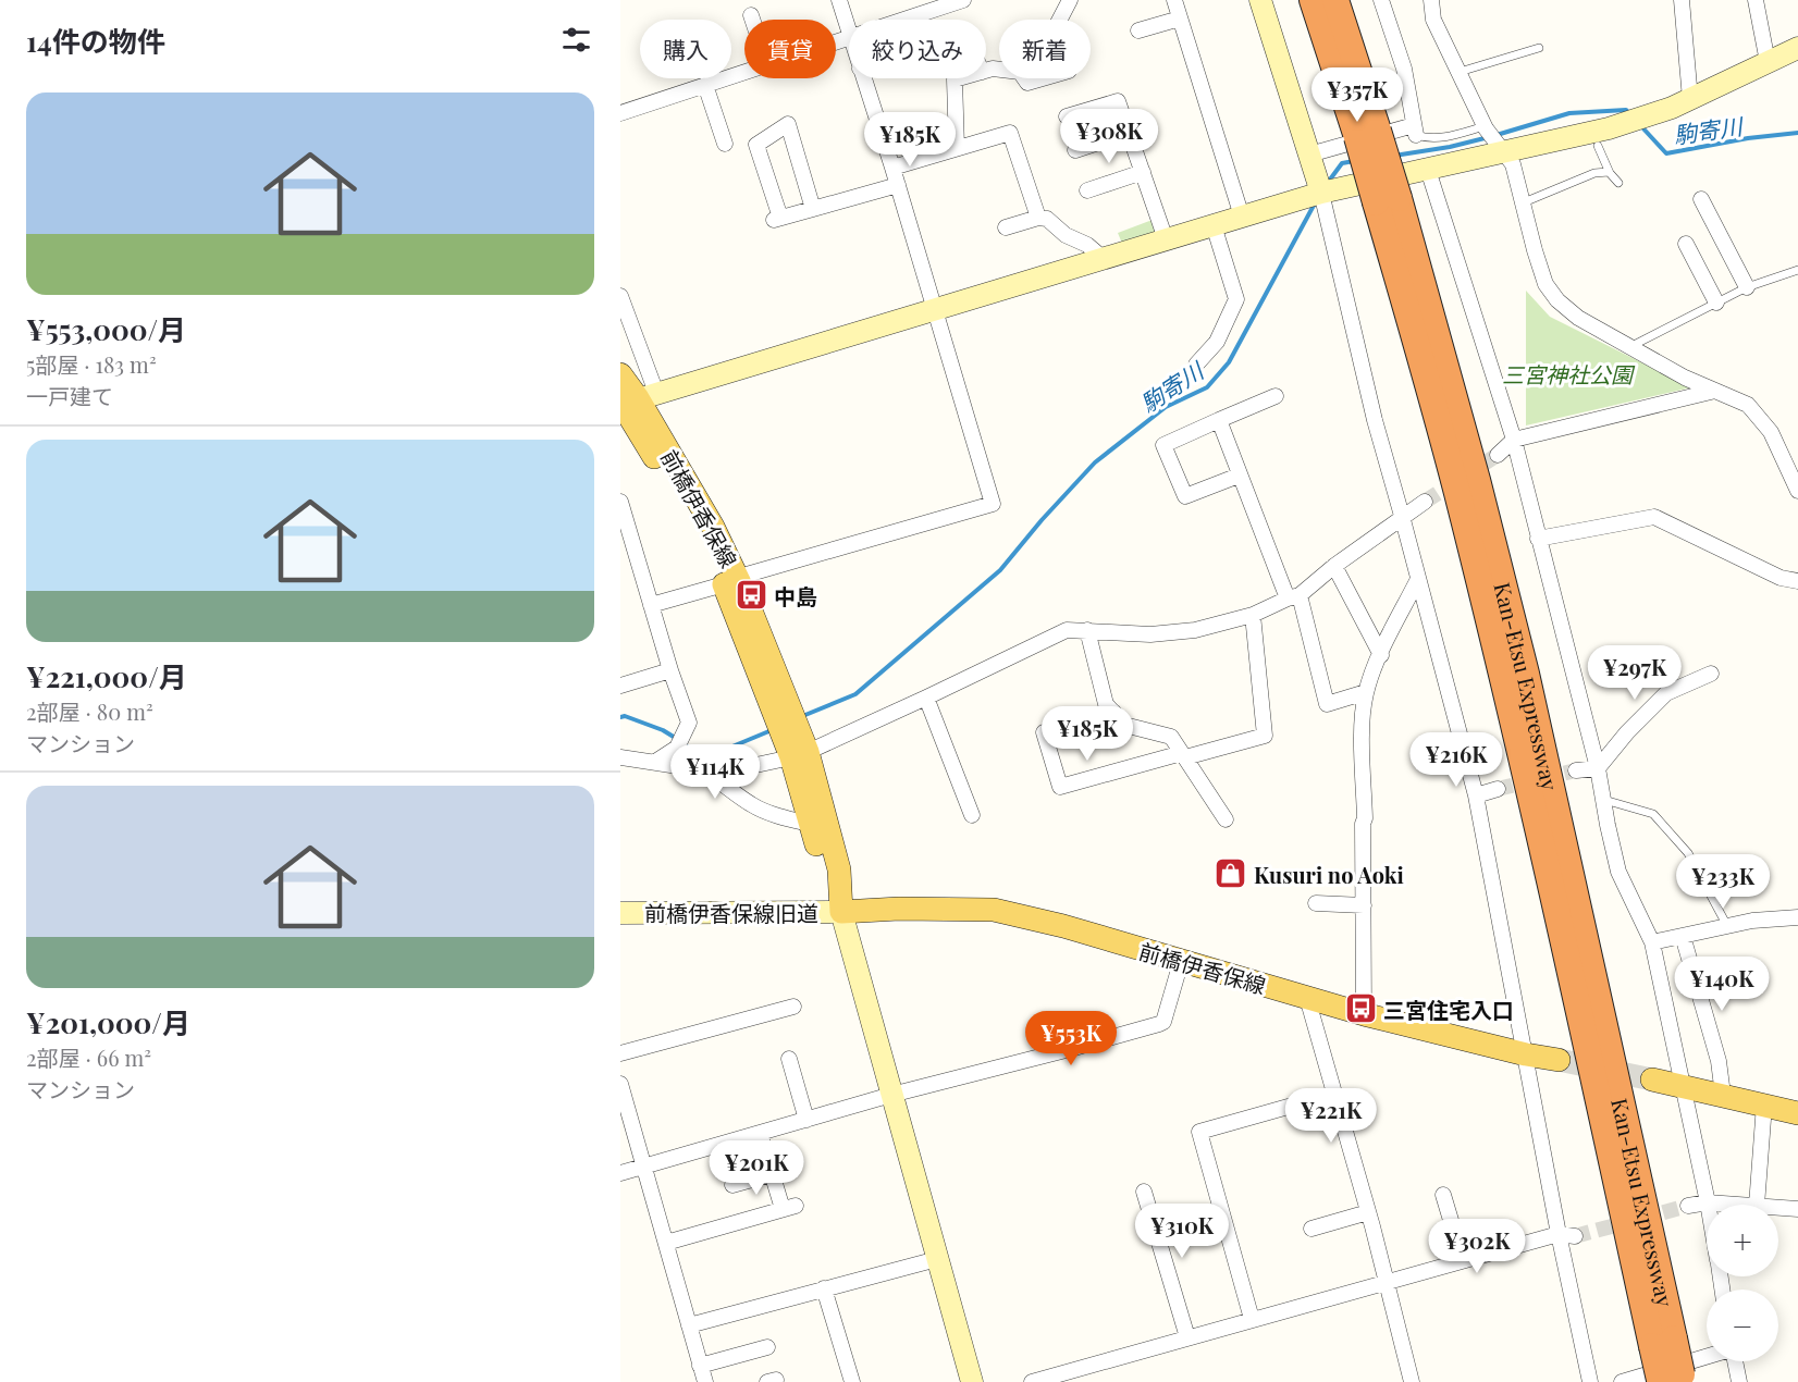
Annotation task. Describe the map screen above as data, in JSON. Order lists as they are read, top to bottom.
{
  "streets": {
    "highway": ["Kan-Etsu Expressway"],
    "main road": ["前橋伊香保線"],
    "street": ["前橋伊香保線旧道"]
  },
  "crossings": [
    ["前橋伊香保線", "前橋伊香保線旧道"]
  ],
  "water": ["駒寄川"],
  "parks": ["三宮神社公園"],
  "places": {
    "bus stop": ["中島", "三宮住宅入口"],
    "shop": ["Kusuri no Aoki"]
  },
  "page": {
    "heading": "14件の物件",
    "chip": [
      "購入",
      "賃貸",
      "絞り込み",
      "新着"
    ],
    "price": [
      "¥357K",
      "¥308K",
      "¥185K",
      "¥297K",
      "¥185K",
      "¥216K",
      "¥114K",
      "¥233K",
      "¥140K",
      "¥553K",
      "¥221K",
      "¥201K",
      "¥310K",
      "¥302K"
    ],
    "list": [
      {
        "name": "¥553,000/月",
        "note": "5部屋 · 183 m² · 一戸建て"
      },
      {
        "name": "¥221,000/月",
        "note": "2部屋 · 80 m² · マンション"
      },
      {
        "name": "¥201,000/月",
        "note": "2部屋 · 66 m² · マンション"
      }
    ],
    "map_buttons": ["+", "−"]
  }
}
